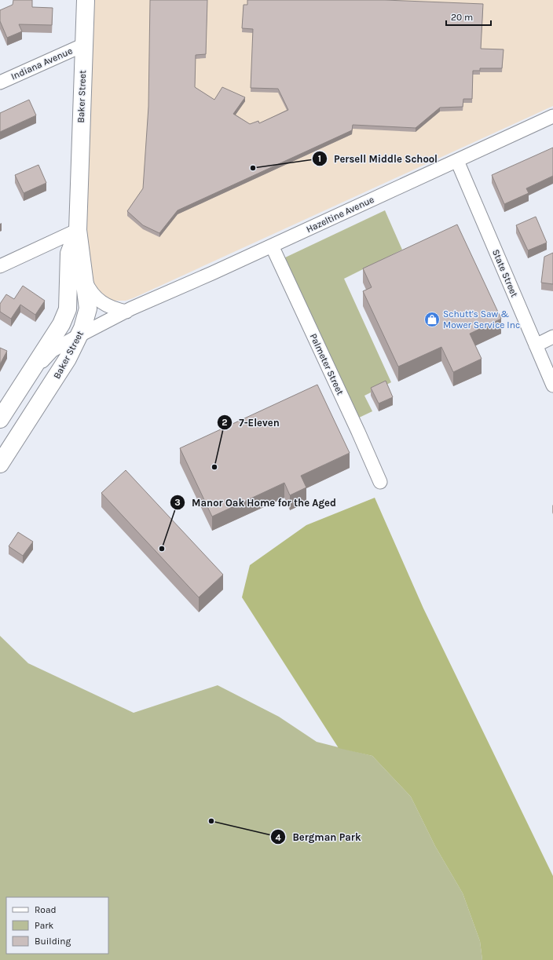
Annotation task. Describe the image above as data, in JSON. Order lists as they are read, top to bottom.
{
  "streets": {
    "street": [
      "Indiana Avenue",
      "Baker Street",
      "Hazeltine Avenue",
      "State Street",
      "Palmeter Street"
    ]
  },
  "crossings": [
    ["Indiana Avenue", "Baker Street"],
    ["Baker Street", "Hazeltine Avenue"],
    ["Hazeltine Avenue", "State Street"],
    ["Hazeltine Avenue", "Palmeter Street"]
  ],
  "places": {
    "other": [
      "Persell Middle School",
      "7-Eleven",
      "Manor Oak Home for the Aged",
      "Bergman Park"
    ],
    "shop": ["Schutt's Saw & Mower Service Inc"]
  },
  "legend": ["Road", "Park", "Building"],
  "scale_bar": "20 m"
}
